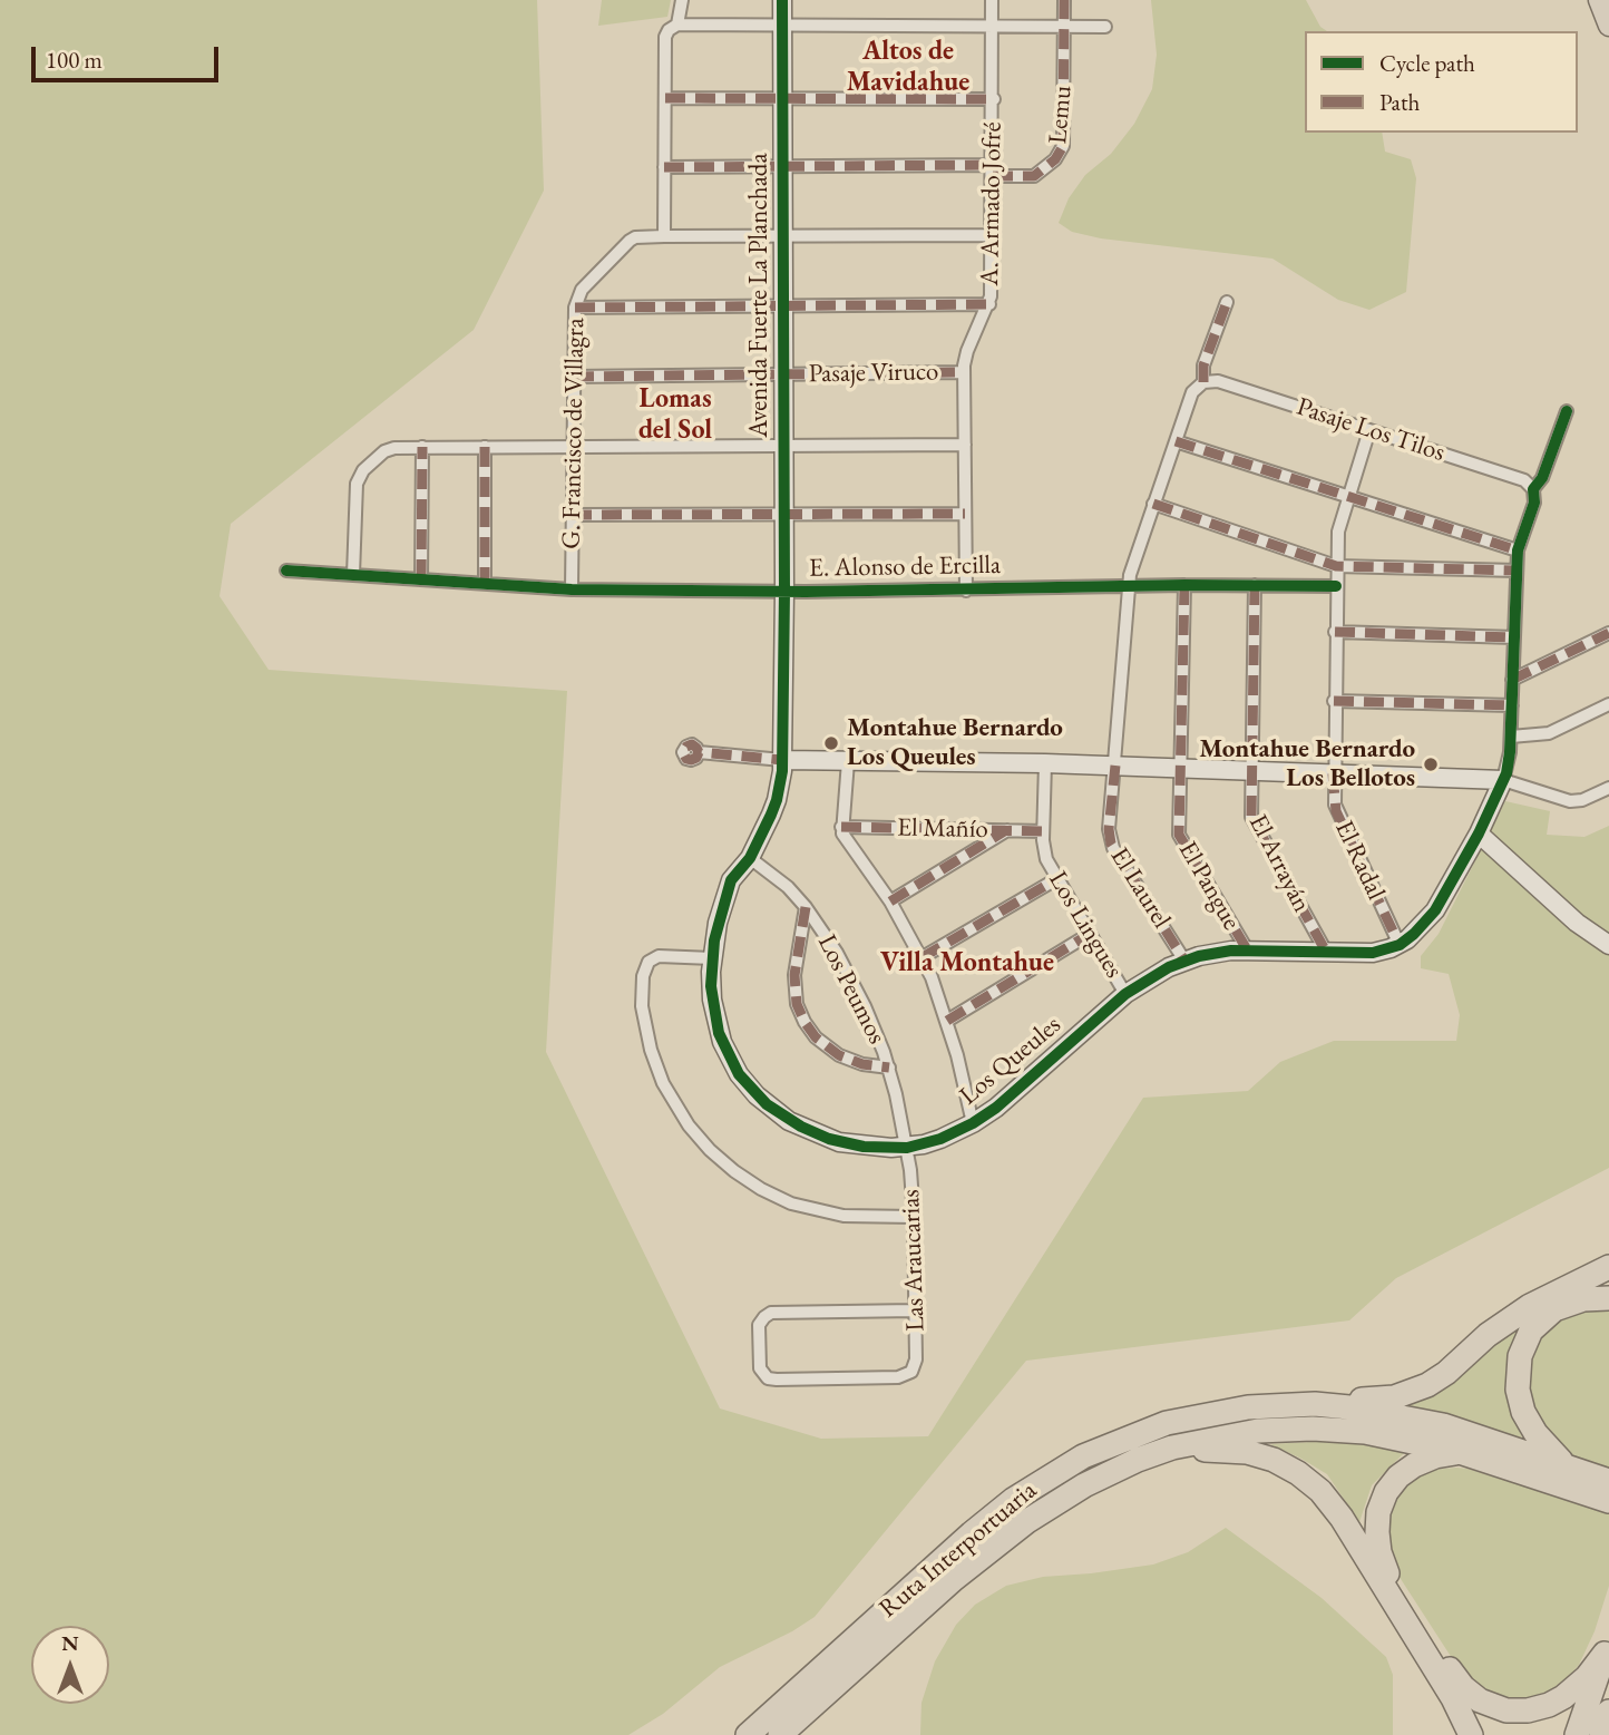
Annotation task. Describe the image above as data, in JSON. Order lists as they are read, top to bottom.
{
  "streets": {
    "highway": ["Ruta Interportuaria"],
    "street": [
      "Lemu",
      "A. Armado Jofré",
      "Avenida Fuerte La Planchada",
      "Pasaje Viruco",
      "Pasaje Los Tilos",
      "G. Francisco de Villagra",
      "E. Alonso de Ercilla",
      "El Mañío",
      "El Radal",
      "El Arrayán",
      "El Pangue",
      "El Laurel",
      "Los Lingues",
      "Los Peumos",
      "Los Queules",
      "Las Araucarias"
    ]
  },
  "crossings": [
    ["Lemu", "A. Armado Jofré"],
    ["Lemu", "Avenida Fuerte La Planchada"],
    ["A. Armado Jofré", "Pasaje Viruco"],
    ["A. Armado Jofré", "G. Francisco de Villagra"],
    ["A. Armado Jofré", "E. Alonso de Ercilla"],
    ["Avenida Fuerte La Planchada", "Pasaje Viruco"],
    ["Avenida Fuerte La Planchada", "G. Francisco de Villagra"],
    ["Avenida Fuerte La Planchada", "E. Alonso de Ercilla"],
    ["Avenida Fuerte La Planchada", "Los Queules"],
    ["Pasaje Viruco", "G. Francisco de Villagra"],
    ["Pasaje Los Tilos", "El Radal"],
    ["Pasaje Los Tilos", "El Laurel"],
    ["G. Francisco de Villagra", "E. Alonso de Ercilla"],
    ["E. Alonso de Ercilla", "El Radal"],
    ["E. Alonso de Ercilla", "El Arrayán"],
    ["E. Alonso de Ercilla", "El Pangue"],
    ["E. Alonso de Ercilla", "El Laurel"],
    ["E. Alonso de Ercilla", "Los Queules"],
    ["El Mañío", "Los Lingues"],
    ["El Radal", "Los Queules"],
    ["El Arrayán", "Los Queules"],
    ["El Pangue", "Los Queules"],
    ["El Laurel", "Los Queules"],
    ["Los Lingues", "Los Queules"],
    ["Los Peumos", "Los Queules"],
    ["Los Peumos", "Las Araucarias"],
    ["Los Queules", "Las Araucarias"]
  ],
  "districts": ["Altos de Mavidahue", "Lomas del Sol", "Villa Montahue"],
  "places": ["Montahue Bernardo Los Queules", "Montahue Bernardo Los Bellotos"],
  "legend": ["Cycle path", "Path"],
  "scale_bar": "100 m",
  "north": "top"
}
